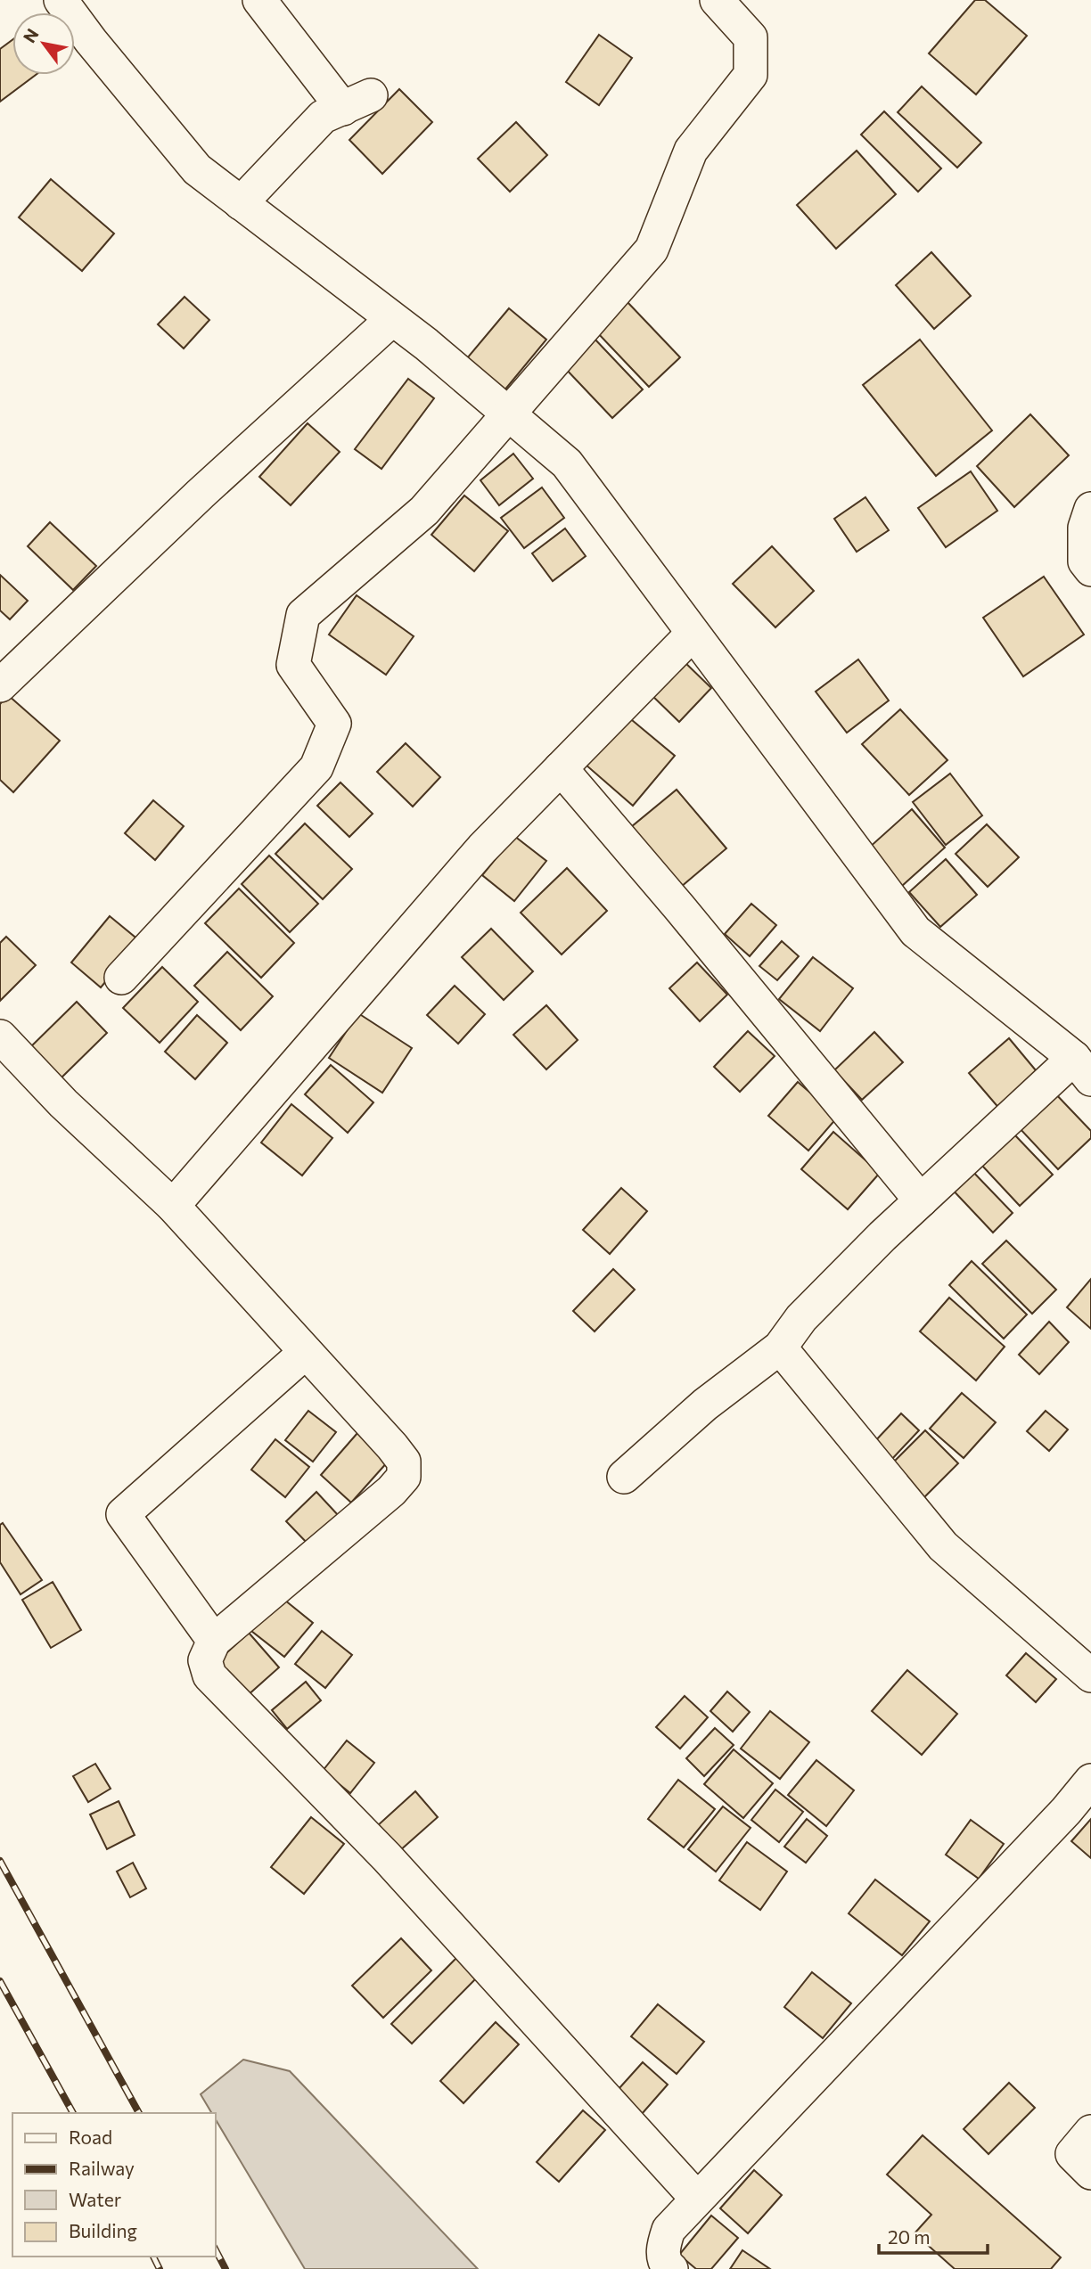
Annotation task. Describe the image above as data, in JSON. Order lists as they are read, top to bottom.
{
  "legend": [
    "Road",
    "Railway",
    "Water",
    "Building"
  ],
  "scale_bar": "20 m",
  "north": "top left"
}
